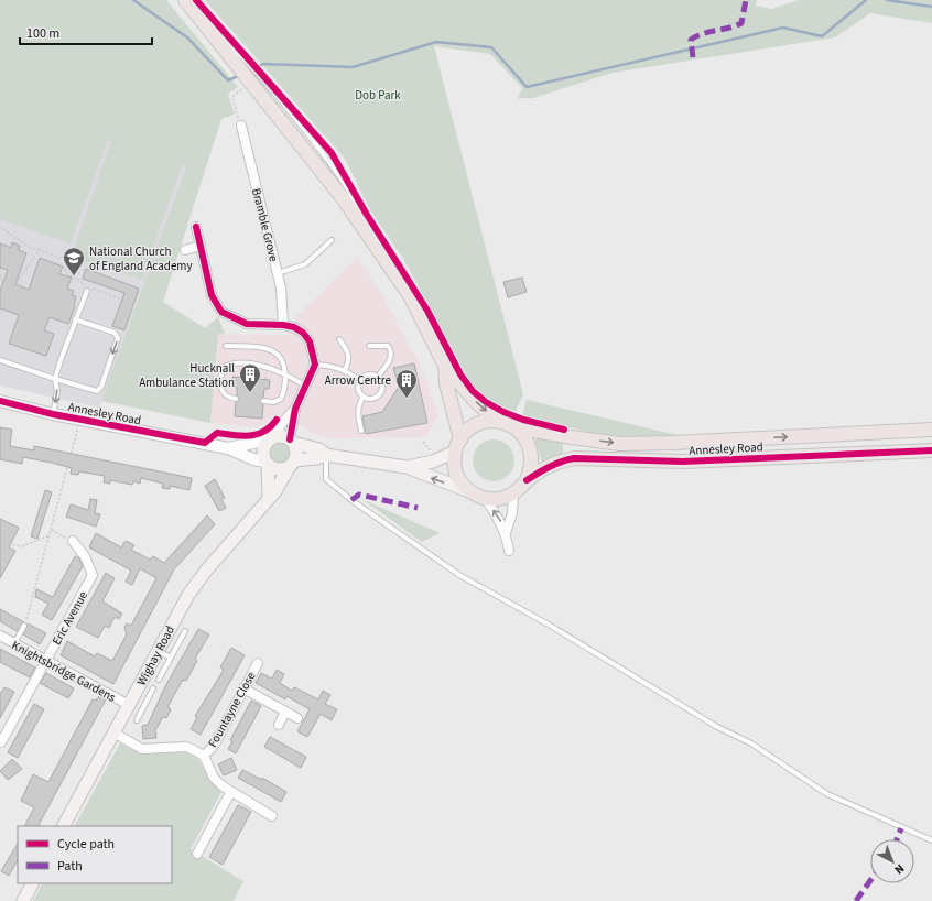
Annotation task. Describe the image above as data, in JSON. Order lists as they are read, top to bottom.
{
  "streets": {
    "main road": ["Annesley Road", "Wighay Road"],
    "street": [
      "Bramble Grove",
      "Eric Avenue",
      "Knightsbridge Gardens",
      "Fountayne Close"
    ]
  },
  "crossings": [
    ["Annesley Road", "Wighay Road"],
    ["Eric Avenue", "Knightsbridge Gardens"],
    ["Wighay Road", "Knightsbridge Gardens"]
  ],
  "one_way": ["Annesley Road"],
  "parks": ["Dob Park"],
  "places": {
    "school or university": ["National Church of England Academy"],
    "building": ["Hucknall Ambulance Station", "Arrow Centre"]
  },
  "legend": ["Cycle path", "Path"],
  "scale_bar": "100 m",
  "north": "bottom right"
}
